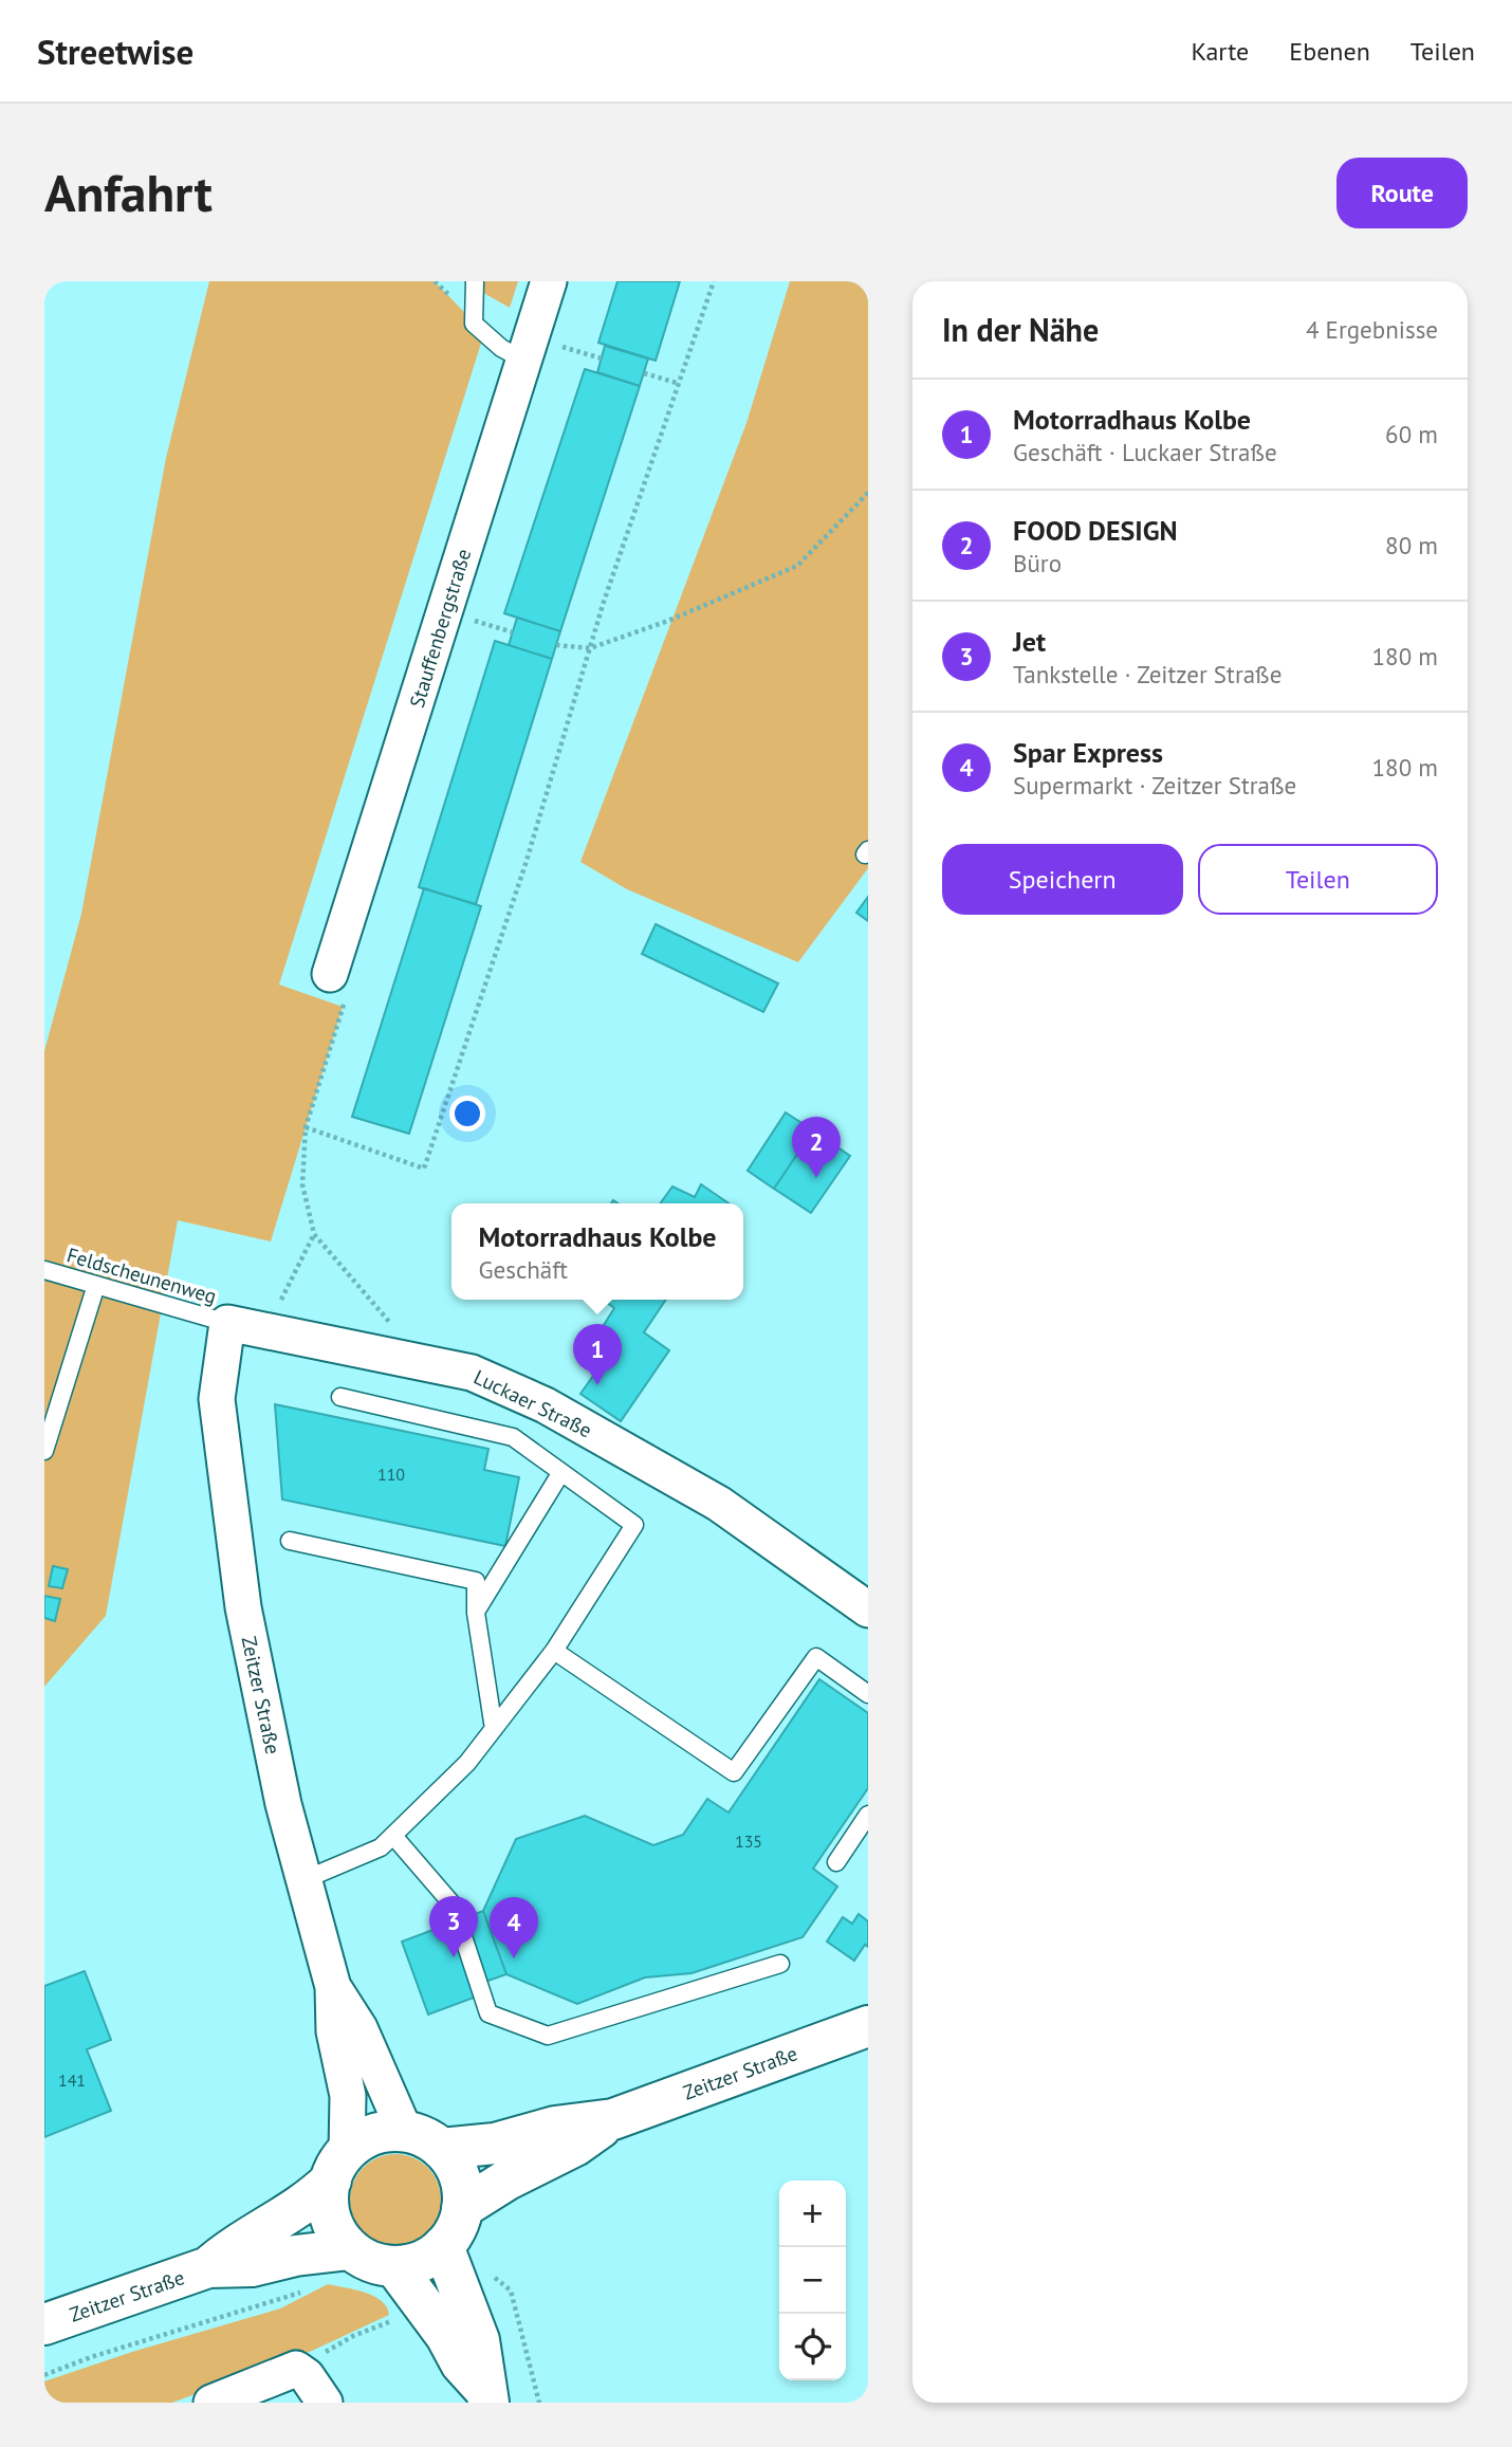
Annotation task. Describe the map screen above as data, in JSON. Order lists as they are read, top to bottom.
{
  "streets": {
    "main road": ["Zeitzer Straße"],
    "street": ["Stauffenbergstraße", "Luckaer Straße"],
    "lane": ["Feldscheunenweg"]
  },
  "crossings": [
    ["Feldscheunenweg", "Luckaer Straße"],
    ["Feldscheunenweg", "Zeitzer Straße"],
    ["Luckaer Straße", "Zeitzer Straße"]
  ],
  "house_numbers": ["110", "135", "141"],
  "page": {
    "header": "Streetwise",
    "nav": ["Karte", "Ebenen", "Teilen"],
    "buttons": [
      "Route",
      ["Speichern", "Teilen"]
    ],
    "title": "Anfahrt",
    "heading": ["In der Nähe", "4 Ergebnisse"],
    "list": [
      {
        "mark": "1",
        "name": "Motorradhaus Kolbe",
        "note": "Geschäft · Luckaer Straße",
        "value": "60 m"
      },
      {
        "mark": "2",
        "name": "FOOD DESIGN",
        "note": "Büro",
        "value": "80 m"
      },
      {
        "mark": "3",
        "name": "Jet",
        "note": "Tankstelle · Zeitzer Straße",
        "value": "180 m"
      },
      {
        "mark": "4",
        "name": "Spar Express",
        "note": "Supermarkt · Zeitzer Straße",
        "value": "180 m"
      }
    ],
    "pins": [
      "2",
      "1",
      "3",
      "4"
    ],
    "popup": ["Motorradhaus Kolbe", "Geschäft"],
    "map_buttons": ["+", "−"]
  }
}
